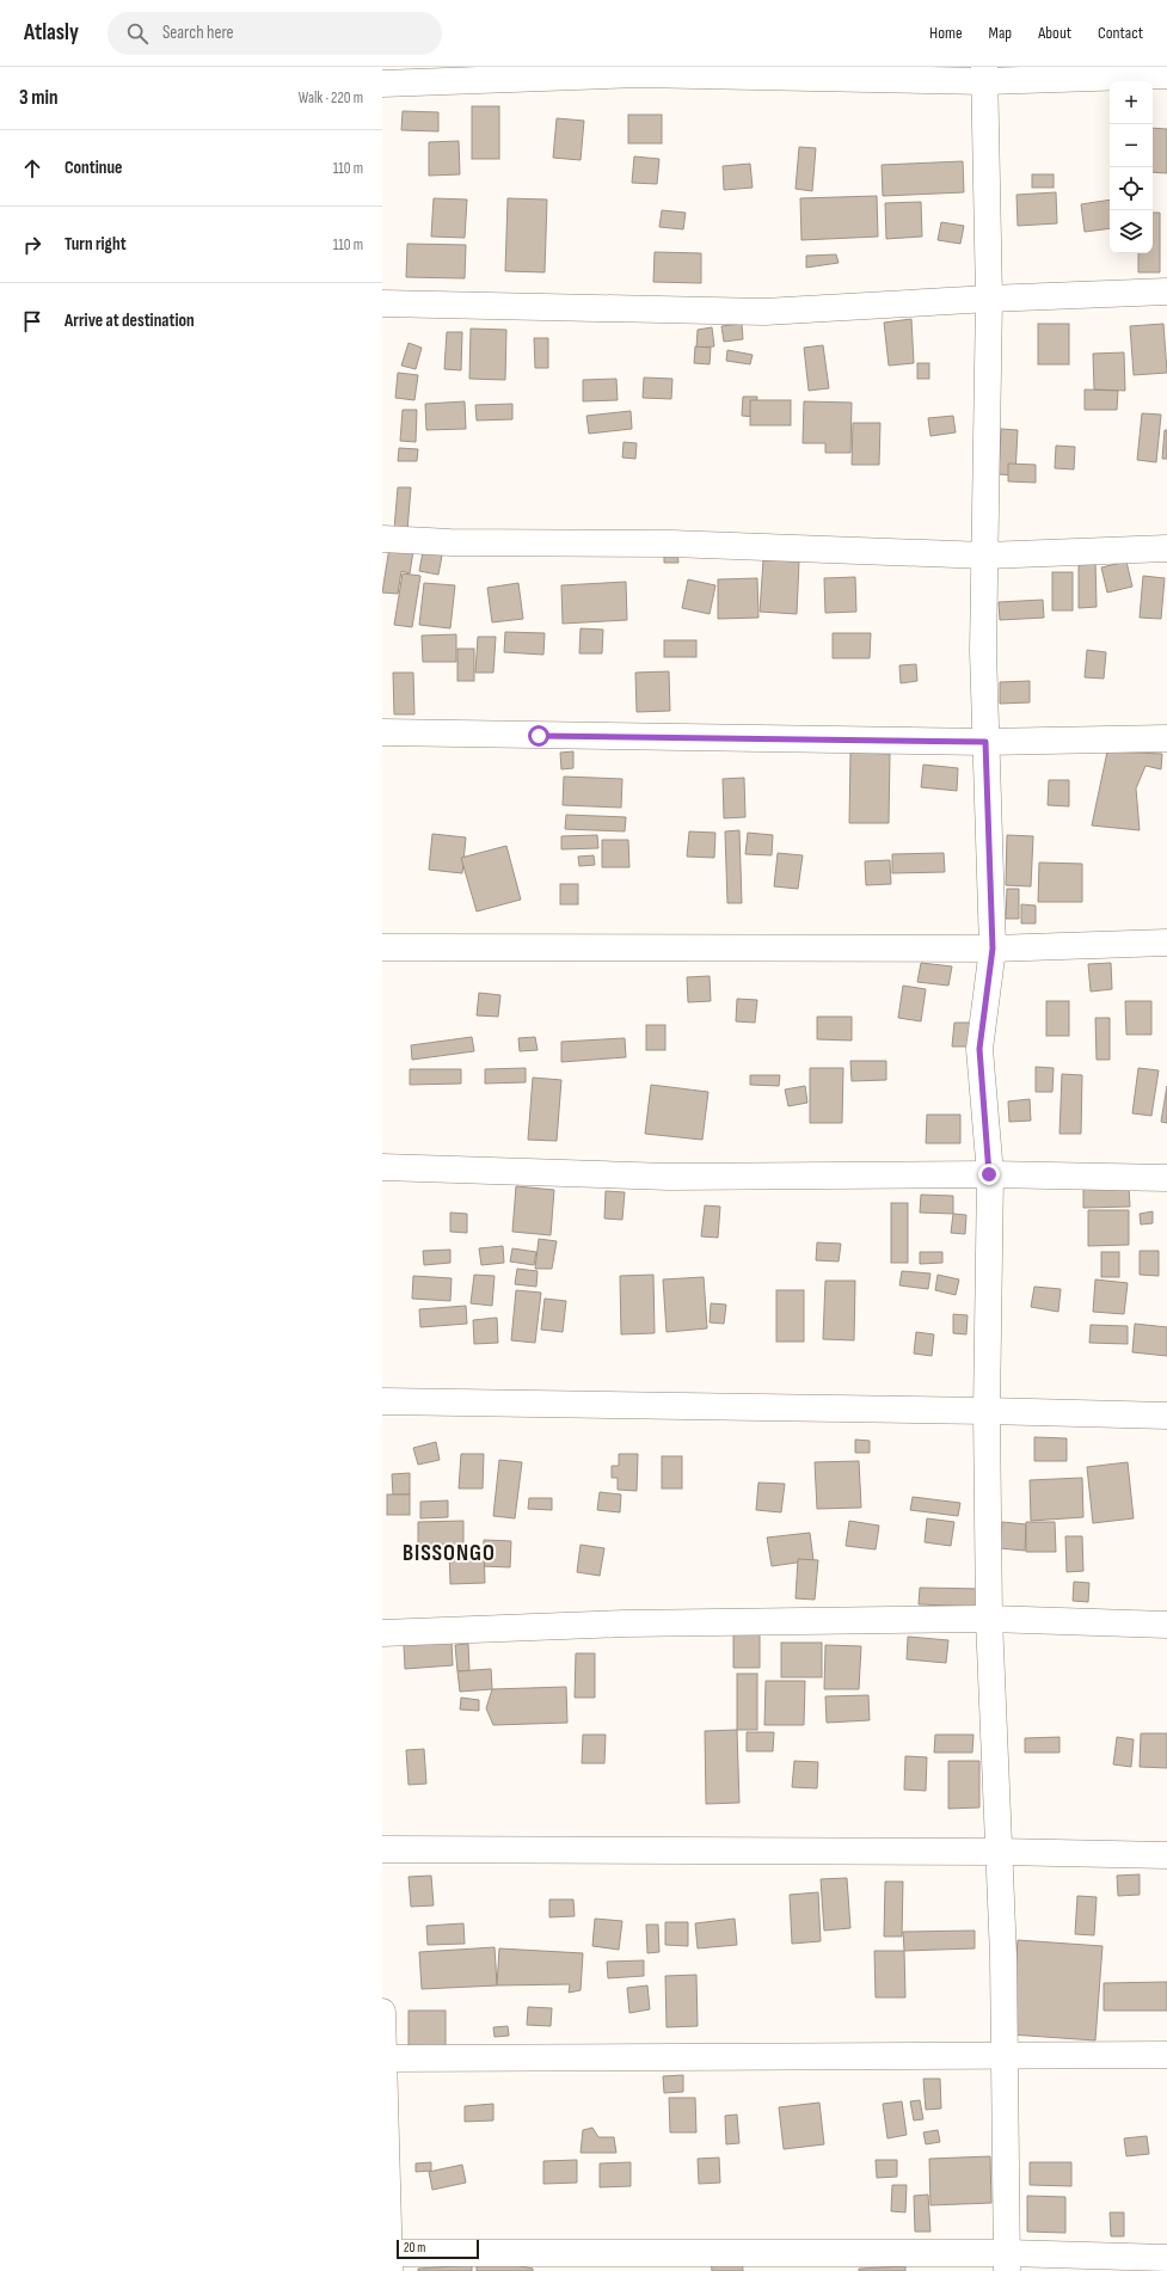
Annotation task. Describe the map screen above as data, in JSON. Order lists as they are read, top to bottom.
{
  "districts": ["BISSONGO"],
  "scale_bar": "20 m",
  "page": {
    "header": "Atlasly",
    "search": "Search here",
    "nav": [
      "Home",
      "Map",
      "About",
      "Contact"
    ],
    "heading": ["3 min", "Walk · 220 m"],
    "map_buttons": ["+", "−"],
    "list": [
      ["Continue", "110 m"],
      ["Turn right", "110 m"],
      "Arrive at destination"
    ],
    "scale": "20 m"
  }
}
